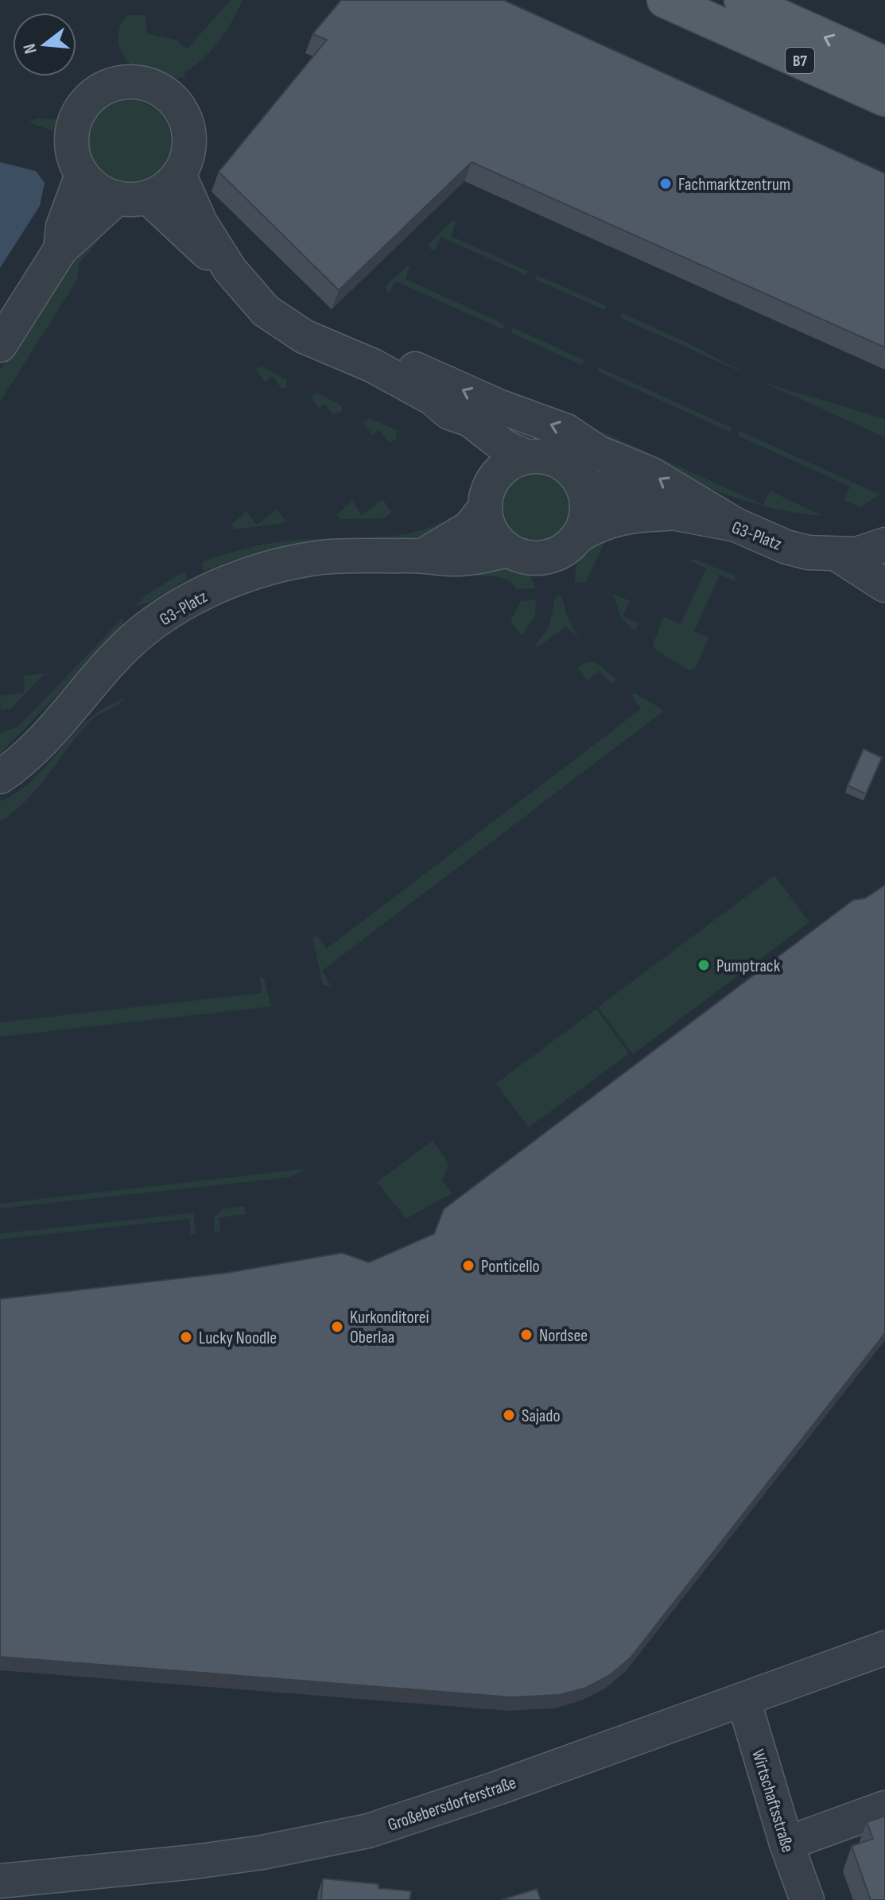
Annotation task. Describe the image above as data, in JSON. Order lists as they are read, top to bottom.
{
  "streets": {
    "main road": ["B7"],
    "street": ["G3-Platz", "Wirtschaftsstraße", "Großebersdorferstraße"]
  },
  "crossings": [
    ["Wirtschaftsstraße", "Großebersdorferstraße"]
  ],
  "places": [
    "Fachmarktzentrum",
    "Pumptrack",
    "Ponticello",
    "Kurkonditorei Oberlaa",
    "Nordsee",
    "Lucky Noodle",
    "Sajado"
  ],
  "north": "left"
}
